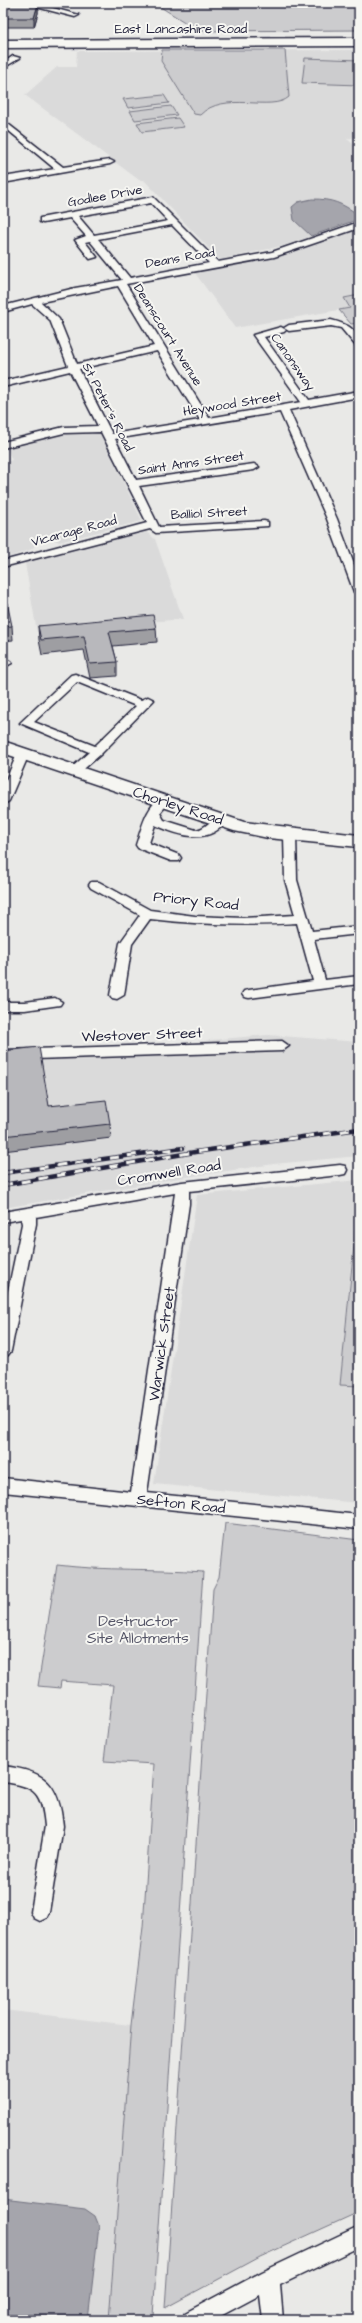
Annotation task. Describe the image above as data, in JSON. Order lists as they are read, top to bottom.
{
  "streets": {
    "main road": ["East Lancashire Road", "Chorley Road"],
    "street": [
      "Godlee Drive",
      "Deans Road",
      "Deanscourt Avenue",
      "Canonsway",
      "Heywood Street",
      "St Peter's Road",
      "Saint Anns Street",
      "Balliol Street",
      "Vicarage Road",
      "Priory Road",
      "Westover Street",
      "Cromwell Road",
      "Warwick Street",
      "Sefton Road"
    ]
  },
  "crossings": [
    ["Godlee Drive", "Deans Road"],
    ["Godlee Drive", "Deanscourt Avenue"],
    ["Deans Road", "Deanscourt Avenue"],
    ["Deans Road", "St Peter's Road"],
    ["Deanscourt Avenue", "Heywood Street"],
    ["Canonsway", "Heywood Street"],
    ["Heywood Street", "St Peter's Road"],
    ["St Peter's Road", "Saint Anns Street"],
    ["St Peter's Road", "Balliol Street"],
    ["St Peter's Road", "Vicarage Road"],
    ["Balliol Street", "Vicarage Road"],
    ["Cromwell Road", "Warwick Street"],
    ["Warwick Street", "Sefton Road"]
  ],
  "parks": ["Destructor Site Allotments"]
}
